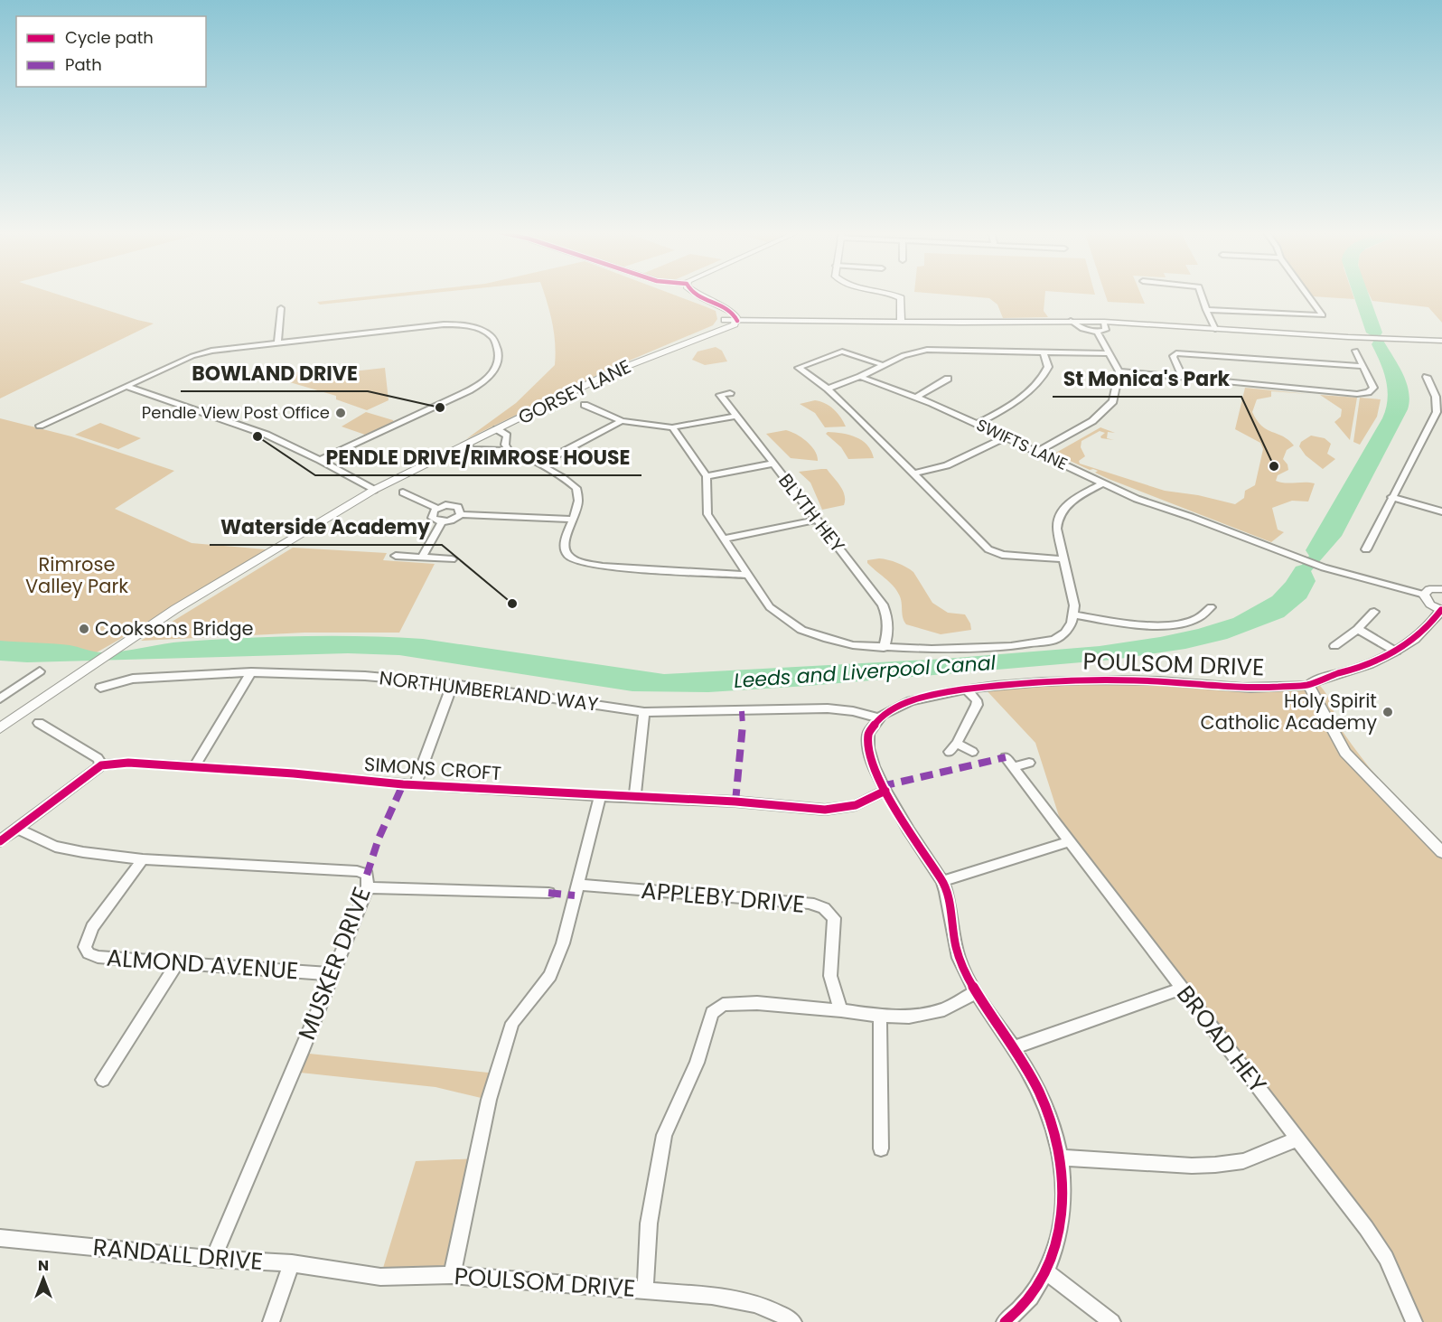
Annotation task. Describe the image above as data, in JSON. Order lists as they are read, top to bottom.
{
  "streets": {
    "main road": ["GORSEY LANE"],
    "street": [
      "SWIFTS LANE",
      "BLYTH HEY",
      "POULSOM DRIVE",
      "NORTHUMBERLAND WAY",
      "SIMONS CROFT",
      "APPLEBY DRIVE",
      "MUSKER DRIVE",
      "ALMOND AVENUE",
      "BROAD HEY",
      "RANDALL DRIVE"
    ]
  },
  "crossings": [
    ["POULSOM DRIVE", "NORTHUMBERLAND WAY"],
    ["POULSOM DRIVE", "RANDALL DRIVE"],
    ["MUSKER DRIVE", "ALMOND AVENUE"],
    ["MUSKER DRIVE", "RANDALL DRIVE"]
  ],
  "water": ["Leeds and Liverpool Canal"],
  "parks": ["Rimrose Valley Park"],
  "places": [
    "BOWLAND DRIVE",
    "Pendle View Post Office",
    "PENDLE DRIVE/RIMROSE HOUSE",
    "St Monica's Park",
    "Waterside Academy",
    "Cooksons Bridge",
    "Holy Spirit Catholic Academy"
  ],
  "legend": ["Cycle path", "Path"],
  "north": "top"
}
